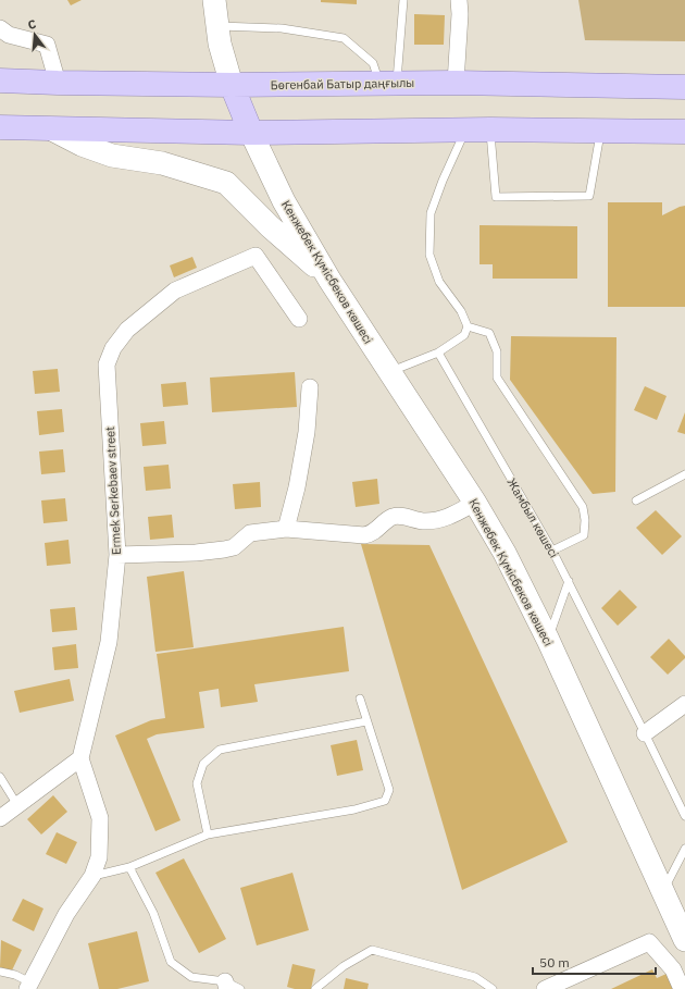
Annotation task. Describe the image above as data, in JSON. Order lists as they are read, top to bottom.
{
  "streets": {
    "main road": ["Бөгенбай Батыр даңғылы"],
    "street": ["Кенжебек Күмісбеков көшесі", "Ermek Serkebaev street"],
    "lane": ["Жамбыл көшесі"]
  },
  "scale_bar": "50 m",
  "north": "top"
}
